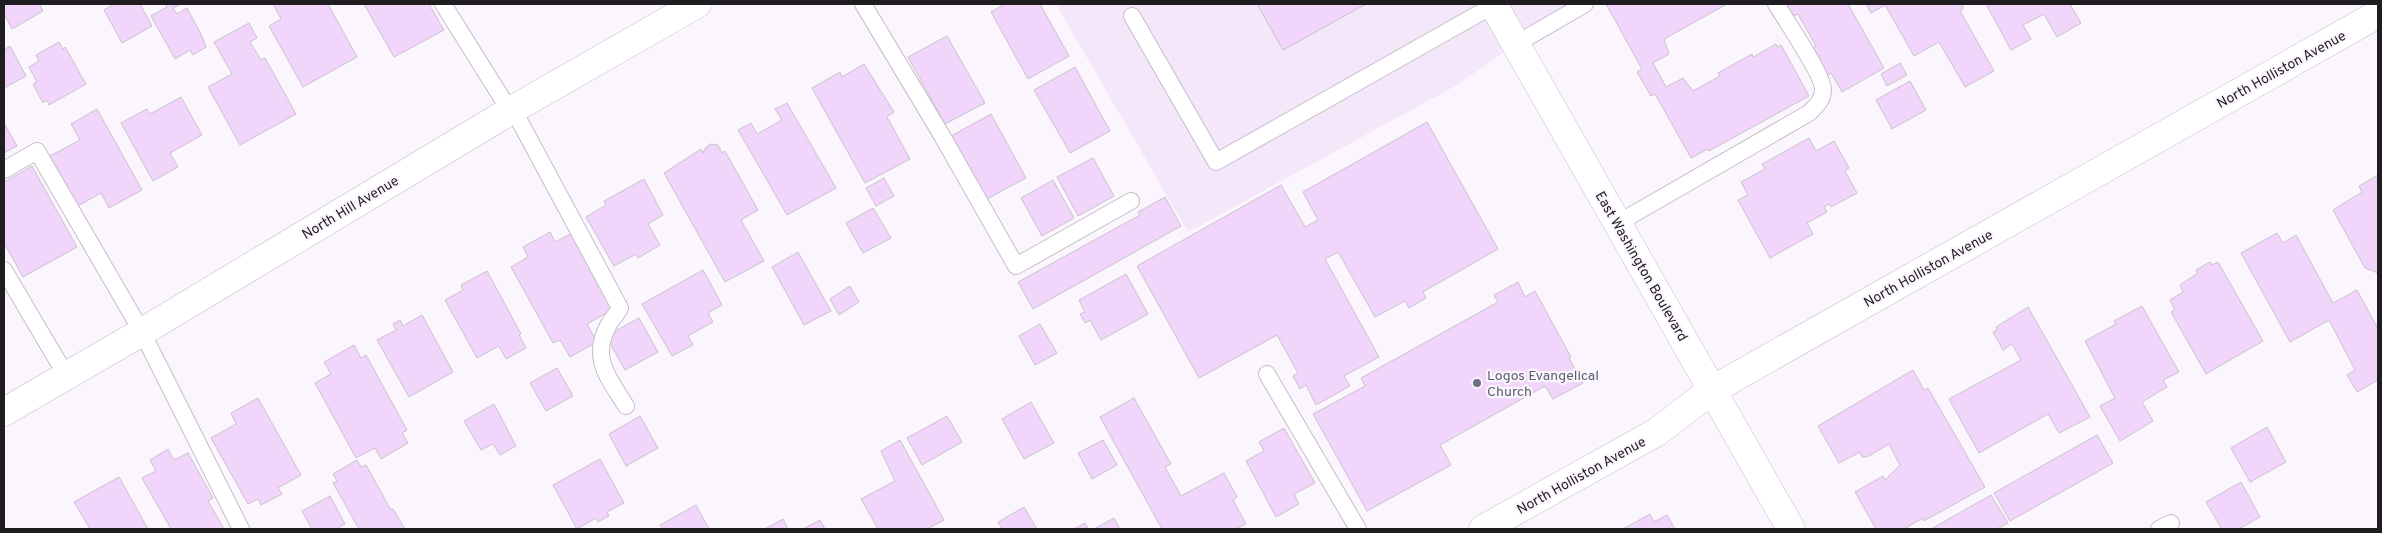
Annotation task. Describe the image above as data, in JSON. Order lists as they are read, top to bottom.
{
  "streets": {
    "street": ["North Holliston Avenue", "North Hill Avenue", "East Washington Boulevard"]
  },
  "crossings": [
    ["North Holliston Avenue", "East Washington Boulevard"]
  ],
  "places": ["Logos Evangelical Church"]
}
